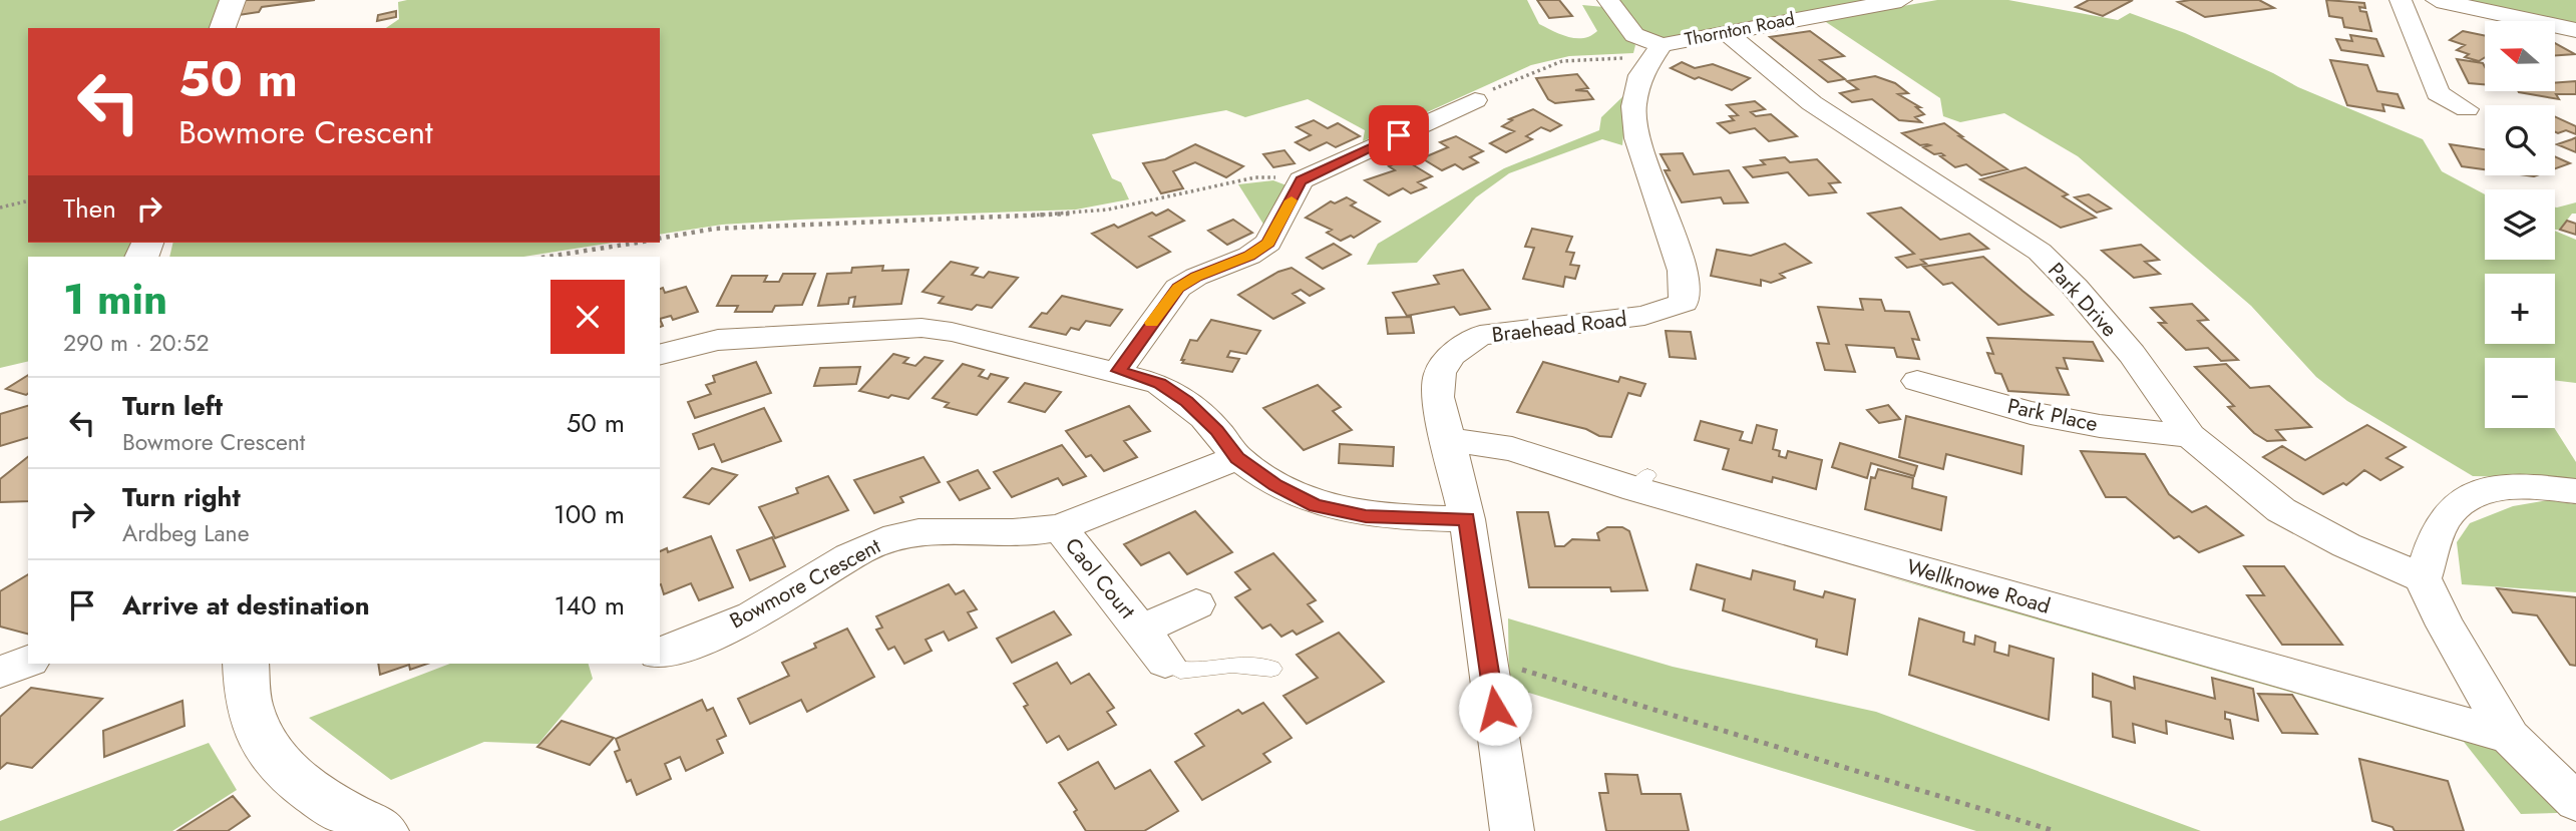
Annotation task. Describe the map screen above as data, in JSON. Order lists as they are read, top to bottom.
{
  "streets": {
    "street": [
      "Thornton Road",
      "Park Drive",
      "Braehead Road",
      "Park Place",
      "Caol Court",
      "Bowmore Crescent",
      "Wellknowe Road"
    ]
  },
  "crossings": [
    ["Thornton Road", "Park Drive"],
    ["Thornton Road", "Braehead Road"],
    ["Park Drive", "Park Place"],
    ["Braehead Road", "Wellknowe Road"],
    ["Caol Court", "Bowmore Crescent"]
  ],
  "north": "left",
  "page": {
    "map_buttons": ["+", "−"],
    "turn": ["50 m", "Bowmore Crescent"],
    "then": "Then",
    "heading": ["1 min", "290 m · 20:52"],
    "list": [
      {
        "name": "Turn left",
        "note": "Bowmore Crescent",
        "value": "50 m"
      },
      {
        "name": "Turn right",
        "note": "Ardbeg Lane",
        "value": "100 m"
      },
      {
        "name": "Arrive at destination",
        "value": "140 m"
      }
    ]
  }
}
